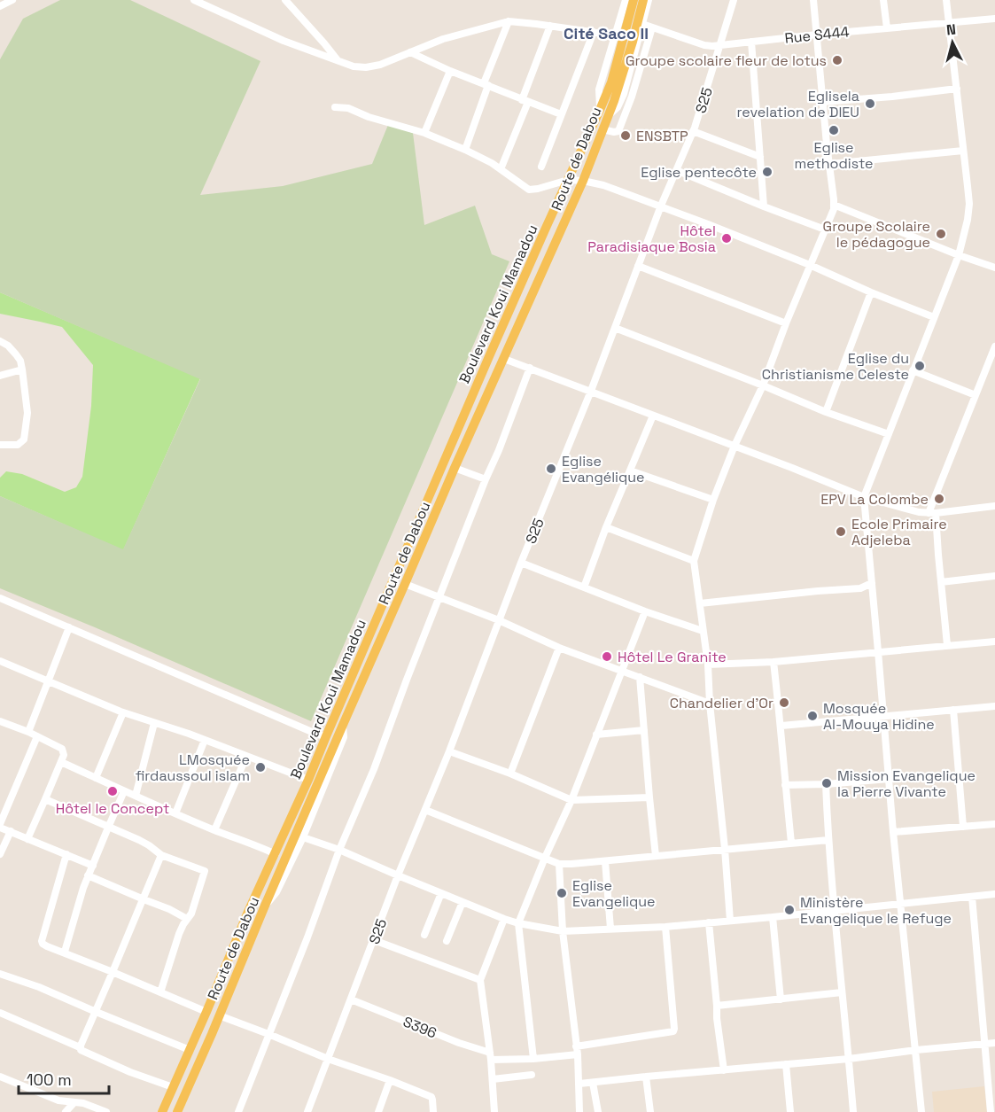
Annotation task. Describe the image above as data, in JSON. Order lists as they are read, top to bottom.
{
  "streets": {
    "main road": ["Route de Dabou", "Boulevard Koui Mamadou"],
    "street": ["Rue S444", "S25", "S396"]
  },
  "crossings": [
    ["Rue S444", "S25"],
    ["S25", "S396"],
    ["Route de Dabou", "Boulevard Koui Mamadou"]
  ],
  "districts": ["Cité Saco II"],
  "places": [
    "Groupe scolaire fleur de lotus",
    "Eglisela revelation de DIEU",
    "Eglise methodiste",
    "ENSBTP",
    "Eglise pentecôte",
    "Groupe Scolaire le pédagogue",
    "Hôtel Paradisiaque Bosia",
    "Eglise du Christianisme Celeste",
    "Eglise Evangélique",
    "EPV La Colombe",
    "Ecole Primaire Adjeleba",
    "Hôtel Le Granite",
    "Chandelier d'Or",
    "Mosquée Al-Mouya Hidine",
    "LMosquée firdaussoul islam",
    "Mission Evangelique la Pierre Vivante",
    "Hôtel le Concept",
    "Eglise Evangelique",
    "Ministère Evangelique le Refuge"
  ],
  "scale_bar": "100 m",
  "north": "top"
}
